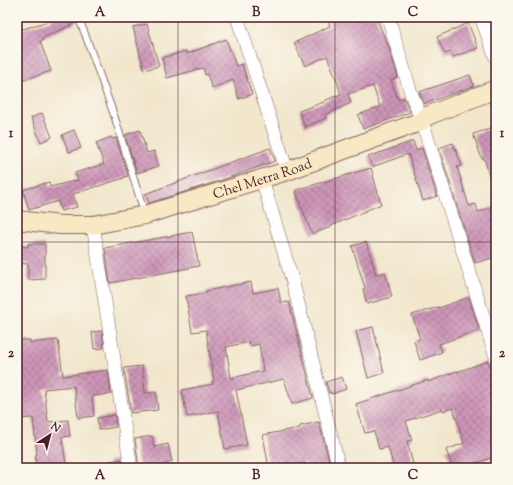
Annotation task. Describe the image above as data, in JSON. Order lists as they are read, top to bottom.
{
  "streets": {
    "street": ["Chel Metra Road"]
  },
  "north": "top right",
  "grid": {
    "columns": ["A", "B", "C"],
    "rows": ["1", "2"]
  }
}
